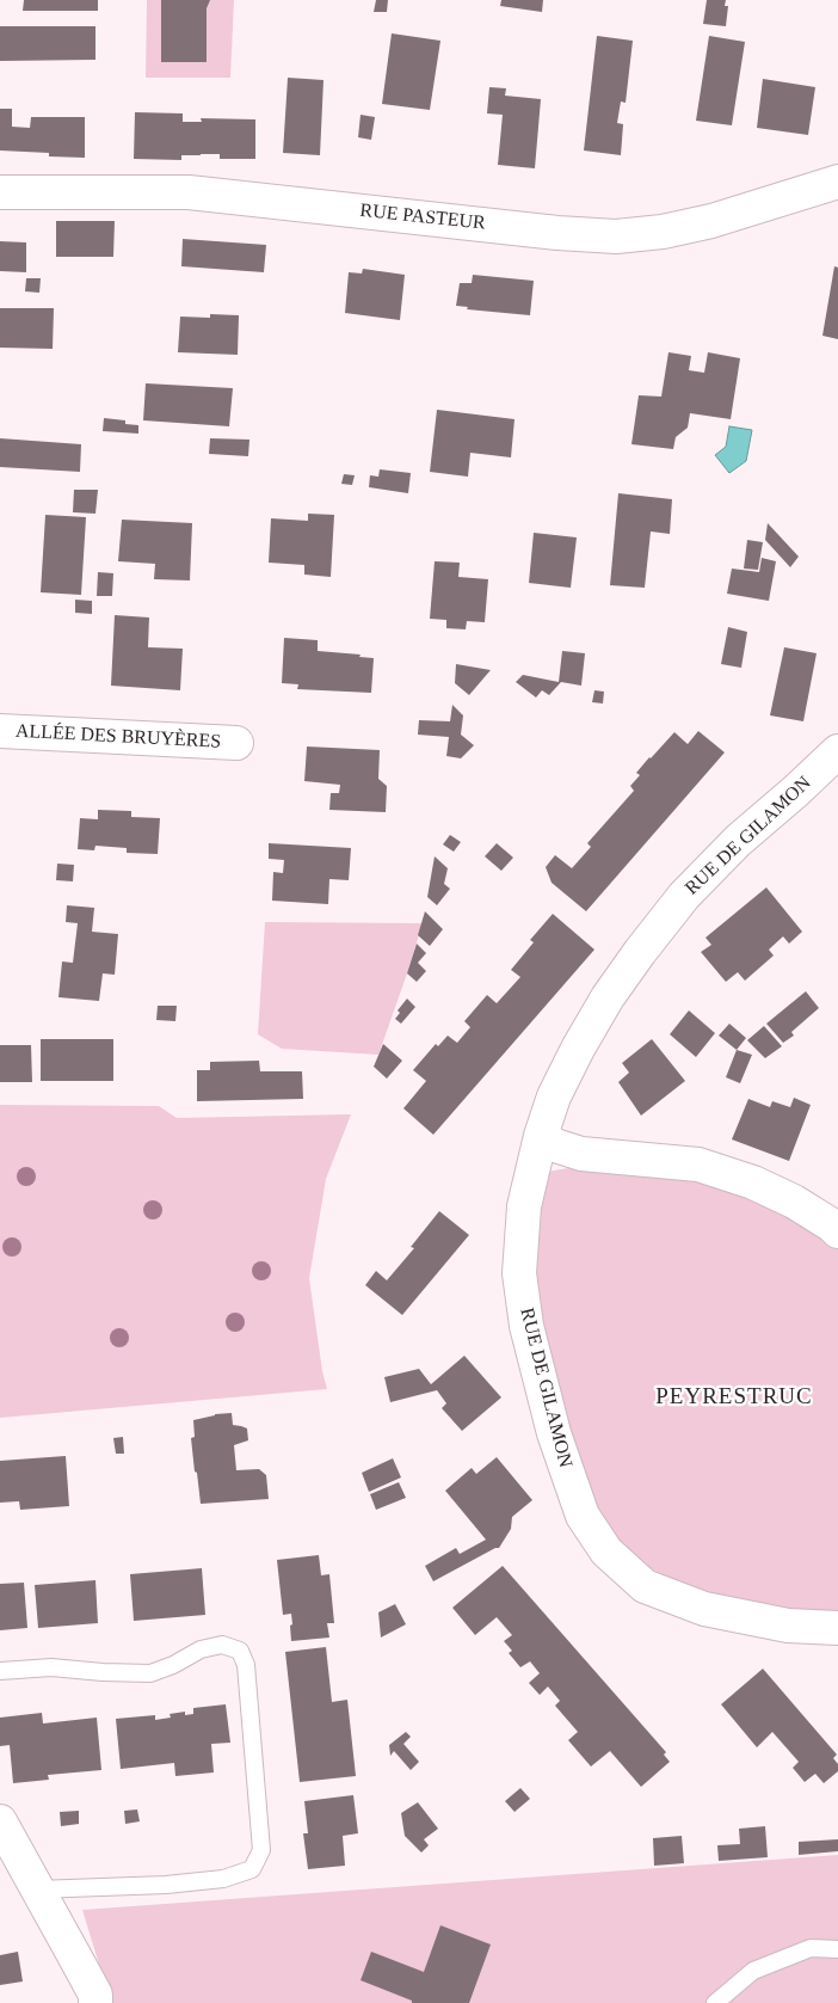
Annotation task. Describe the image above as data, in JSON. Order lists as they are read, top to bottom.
{
  "streets": {
    "street": ["RUE PASTEUR", "ALLÉE DES BRUYÈRES", "RUE DE GILAMON"]
  },
  "districts": ["PEYRESTRUC"]
}
